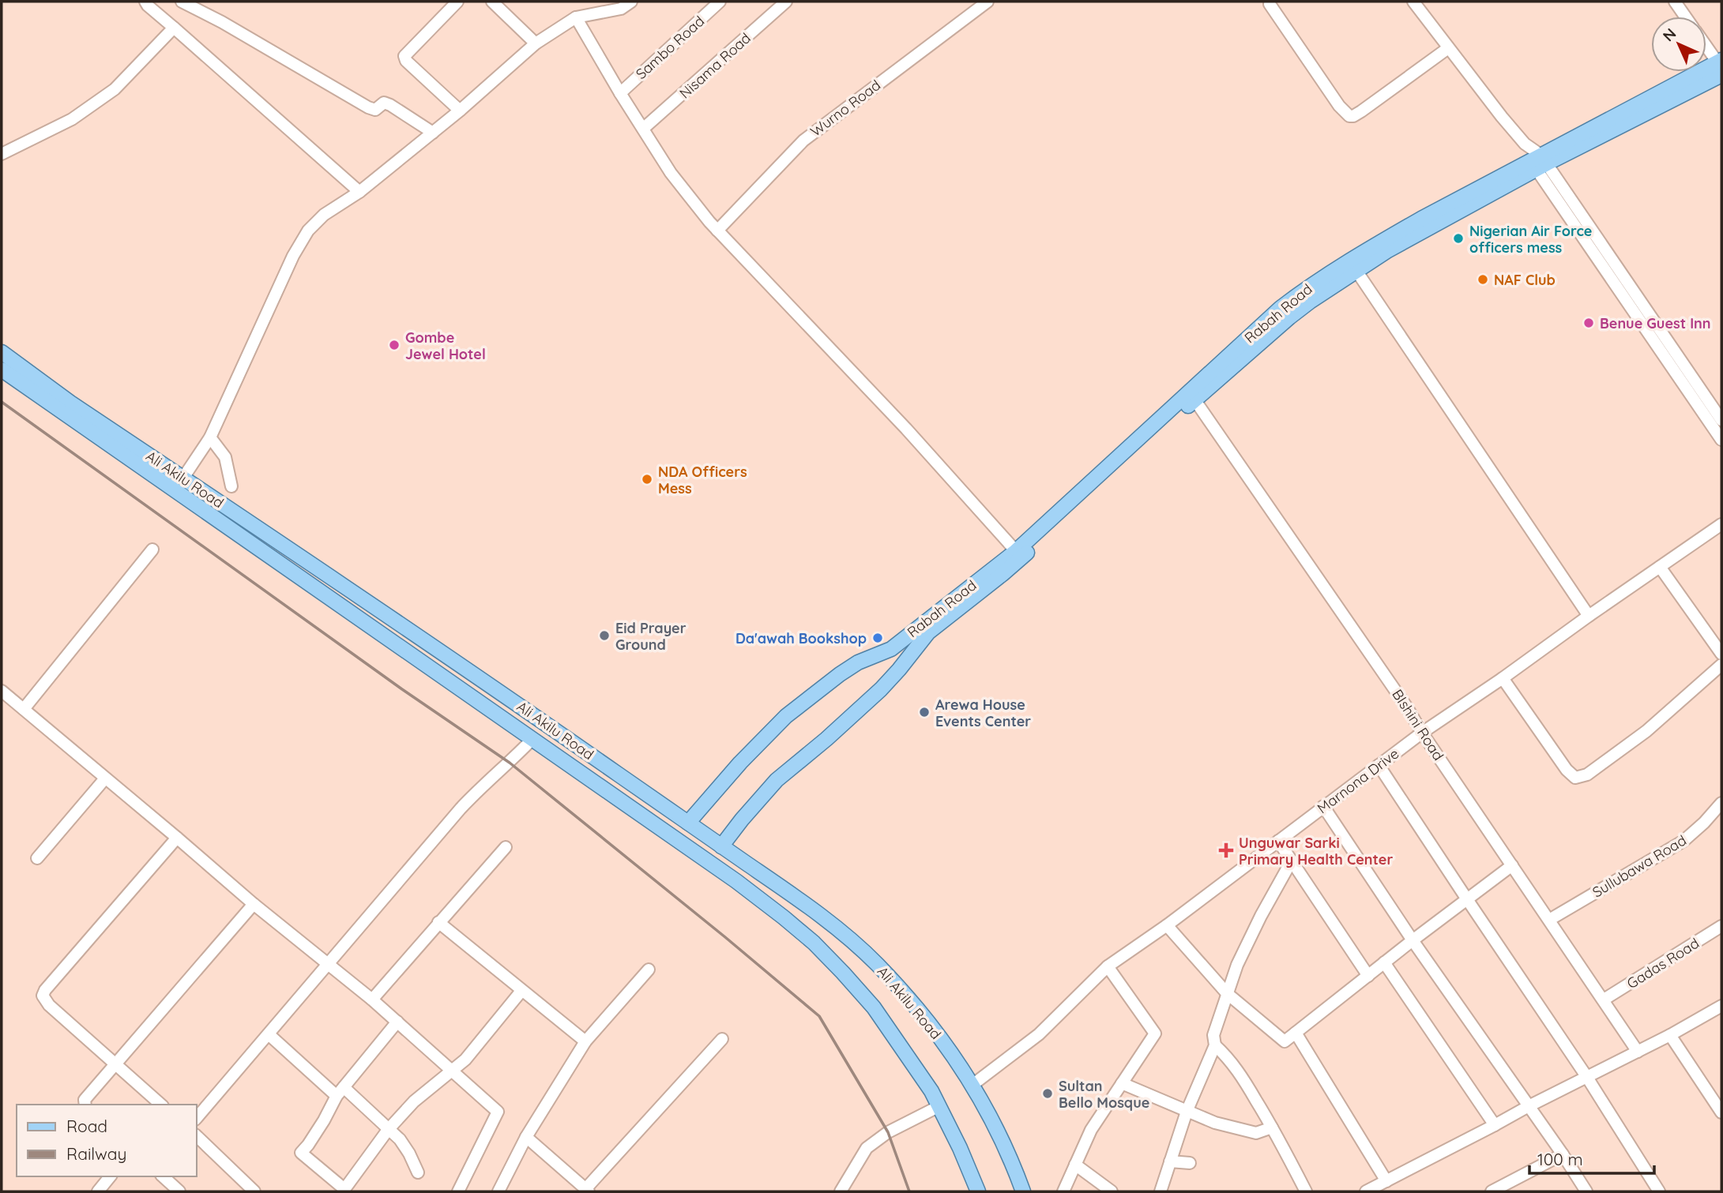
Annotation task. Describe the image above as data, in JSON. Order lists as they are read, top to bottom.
{
  "streets": {
    "main road": ["Rabah Road", "Ali Akilu Road"],
    "street": [
      "Sambo Road",
      "Nisama Road",
      "Wurno Road",
      "BIshini Road",
      "Marnona Drive",
      "Sullubawa Road",
      "Gadas Road"
    ]
  },
  "crossings": [
    ["Rabah Road", "Ali Akilu Road"],
    ["Rabah Road", "BIshini Road"],
    ["Ali Akilu Road", "Marnona Drive"],
    ["BIshini Road", "Marnona Drive"],
    ["BIshini Road", "Sullubawa Road"],
    ["BIshini Road", "Gadas Road"]
  ],
  "places": {
    "other": [
      "Nigerian Air Force officers mess",
      "NAF Club",
      "Benue Guest Inn",
      "Gombe Jewel Hotel",
      "NDA Officers Mess",
      "Eid Prayer Ground",
      "Da'awah Bookshop",
      "Arewa House Events Center",
      "Sultan Bello Mosque"
    ],
    "health": ["Unguwar Sarki Primary Health Center"]
  },
  "legend": ["Road", "Railway"],
  "scale_bar": "100 m",
  "north": "top left"
}
